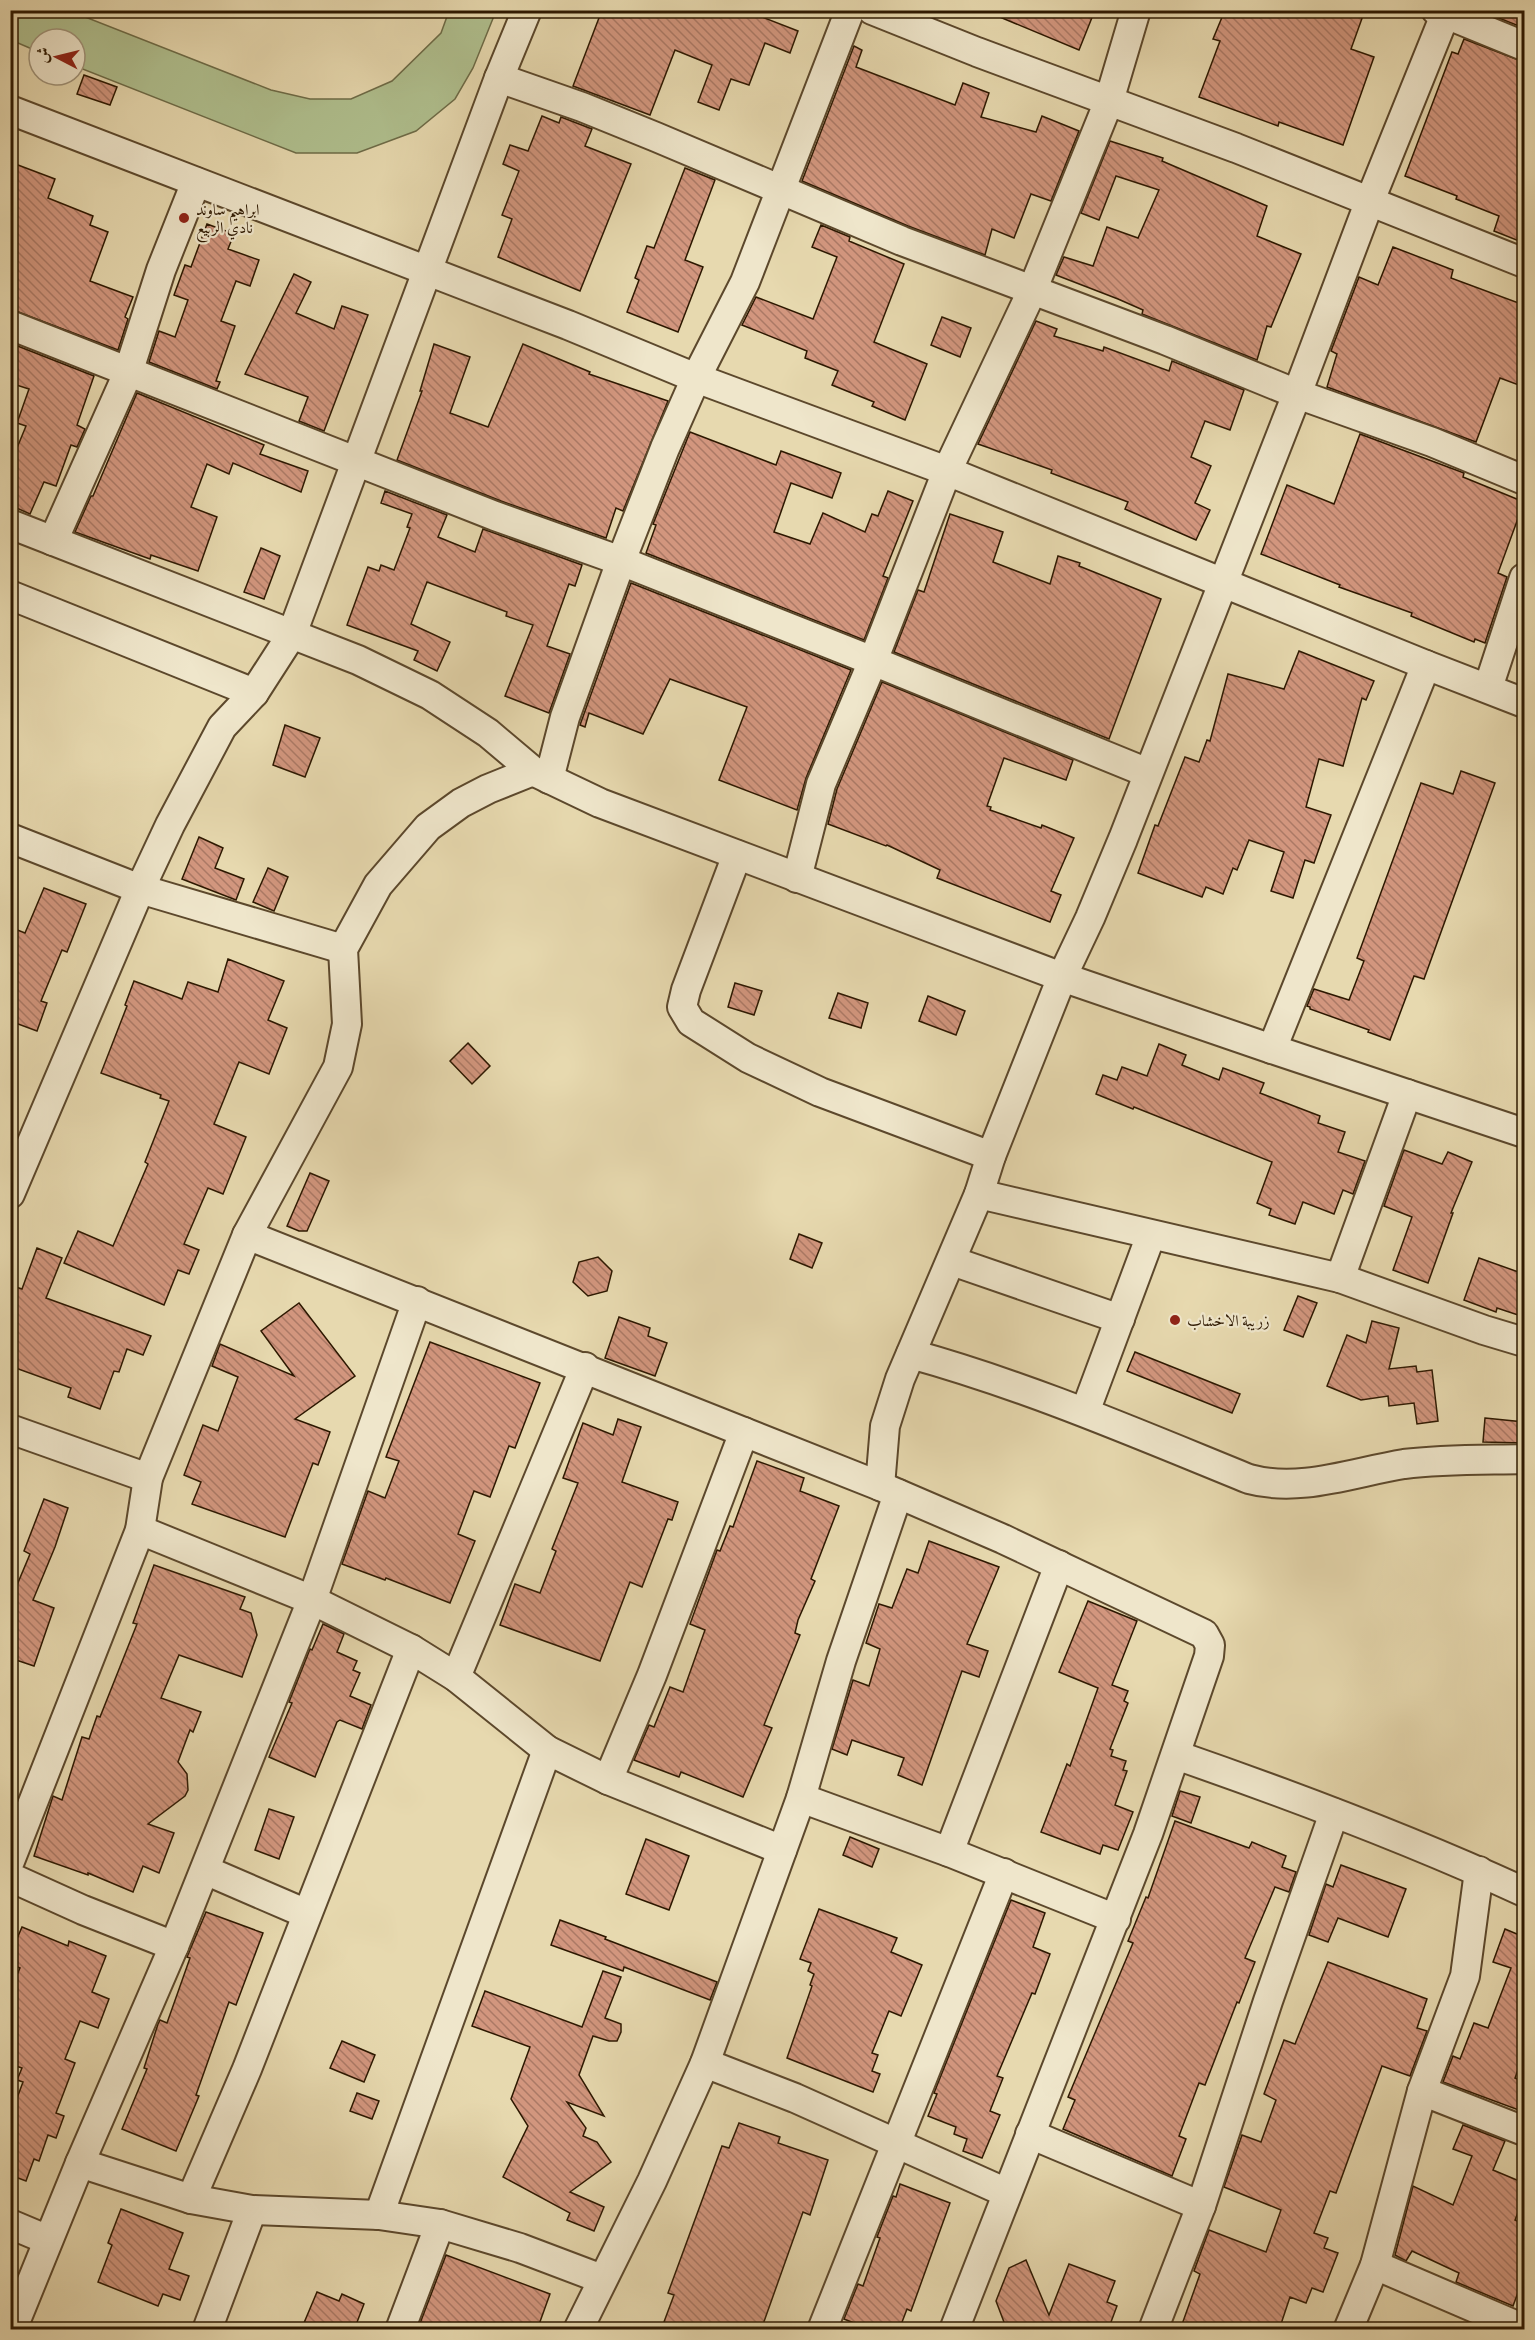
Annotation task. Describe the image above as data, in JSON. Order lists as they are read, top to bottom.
{
  "places": ["ابراهيم ساوند نادي الربيع", "زريبة الاخشاب"],
  "north": "left"
}
